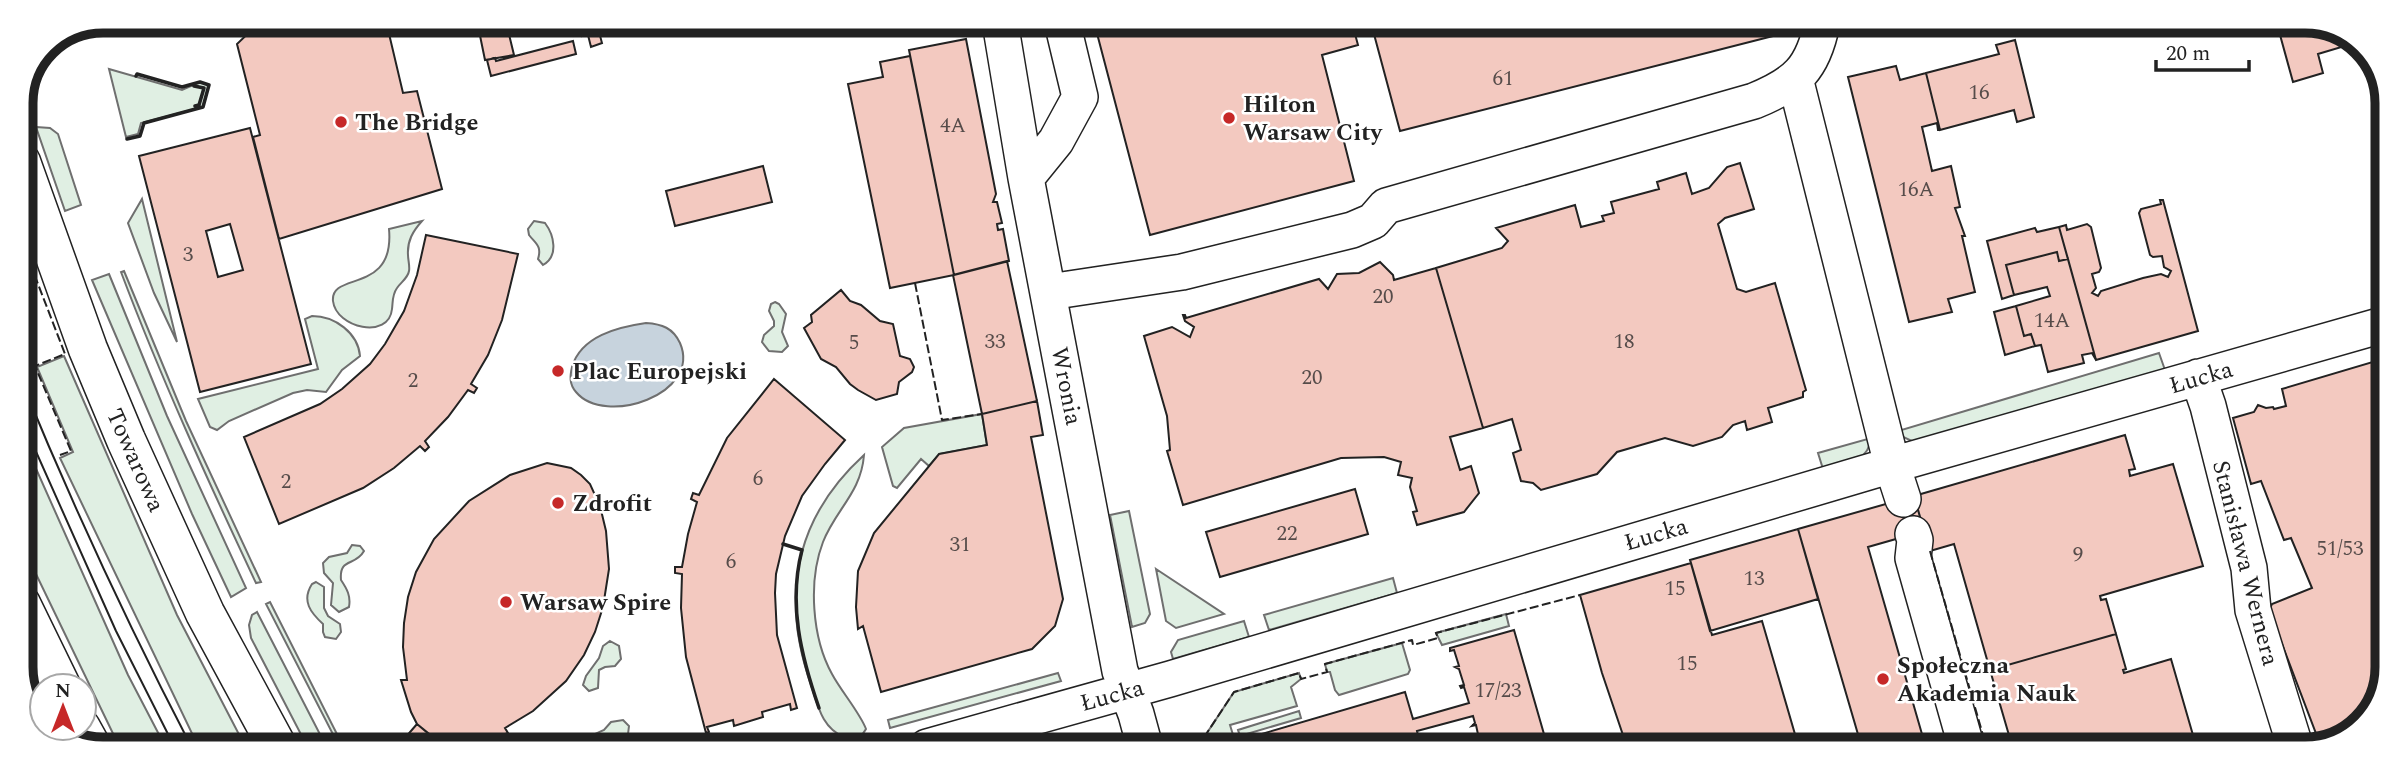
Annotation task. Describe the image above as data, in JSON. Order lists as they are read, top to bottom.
{
  "streets": {
    "main road": ["Towarowa"],
    "street": ["Łucka", "Wronia", "Stanisława Wernera"]
  },
  "crossings": [
    ["Łucka", "Wronia"],
    ["Łucka", "Stanisława Wernera"]
  ],
  "places": [
    "Hilton Warsaw City",
    "The Bridge",
    "Plac Europejski",
    "Zdrofit",
    "Warsaw Spire",
    "Społeczna Akademia Nauk"
  ],
  "house_numbers": [
    "61",
    "16",
    "4A",
    "16A",
    "3",
    "20",
    "14A",
    "33",
    "18",
    "5",
    "20",
    "2",
    "6",
    "2",
    "22",
    "31",
    "51/53",
    "9",
    "6",
    "13",
    "15",
    "15",
    "17/23"
  ],
  "scale_bar": "20 m",
  "north": "top"
}
